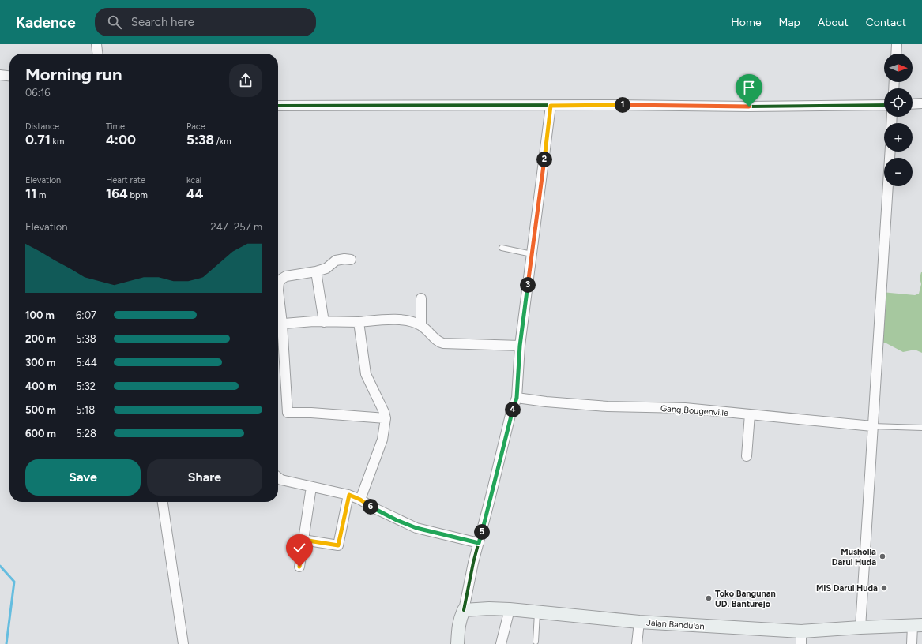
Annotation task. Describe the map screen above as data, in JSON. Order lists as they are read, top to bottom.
{
  "streets": {
    "street": ["Gang Bougenville", "Jalan Bandulan"]
  },
  "places": ["Musholla Darul Huda", "MIS Darul Huda", "Toko Bangunan UD. Banturejo"],
  "north": "right",
  "page": {
    "header": "Kadence",
    "search": "Search here",
    "nav": [
      "Home",
      "Map",
      "About",
      "Contact"
    ],
    "map_buttons": ["+", "−"],
    "heading": ["Morning run", "06:16"],
    "pins": [
      "1",
      "2",
      "3",
      "4",
      "6",
      "5"
    ],
    "stats": [
      ["Distance", "0.71 km"],
      ["Time", "4:00"],
      ["Pace", "5:38 /km"],
      ["Elevation", "11 m"],
      ["Heart rate", "164 bpm"],
      ["kcal", "44"]
    ],
    "chart": ["Elevation", "247–257 m"],
    "list": [
      {
        "name": "100 m",
        "note": "6:07"
      },
      {
        "name": "200 m",
        "note": "5:38"
      },
      {
        "name": "300 m",
        "note": "5:44"
      },
      {
        "name": "400 m",
        "note": "5:32"
      },
      {
        "name": "500 m",
        "note": "5:18"
      },
      {
        "name": "600 m",
        "note": "5:28"
      }
    ],
    "buttons": ["Save", "Share"]
  }
}
